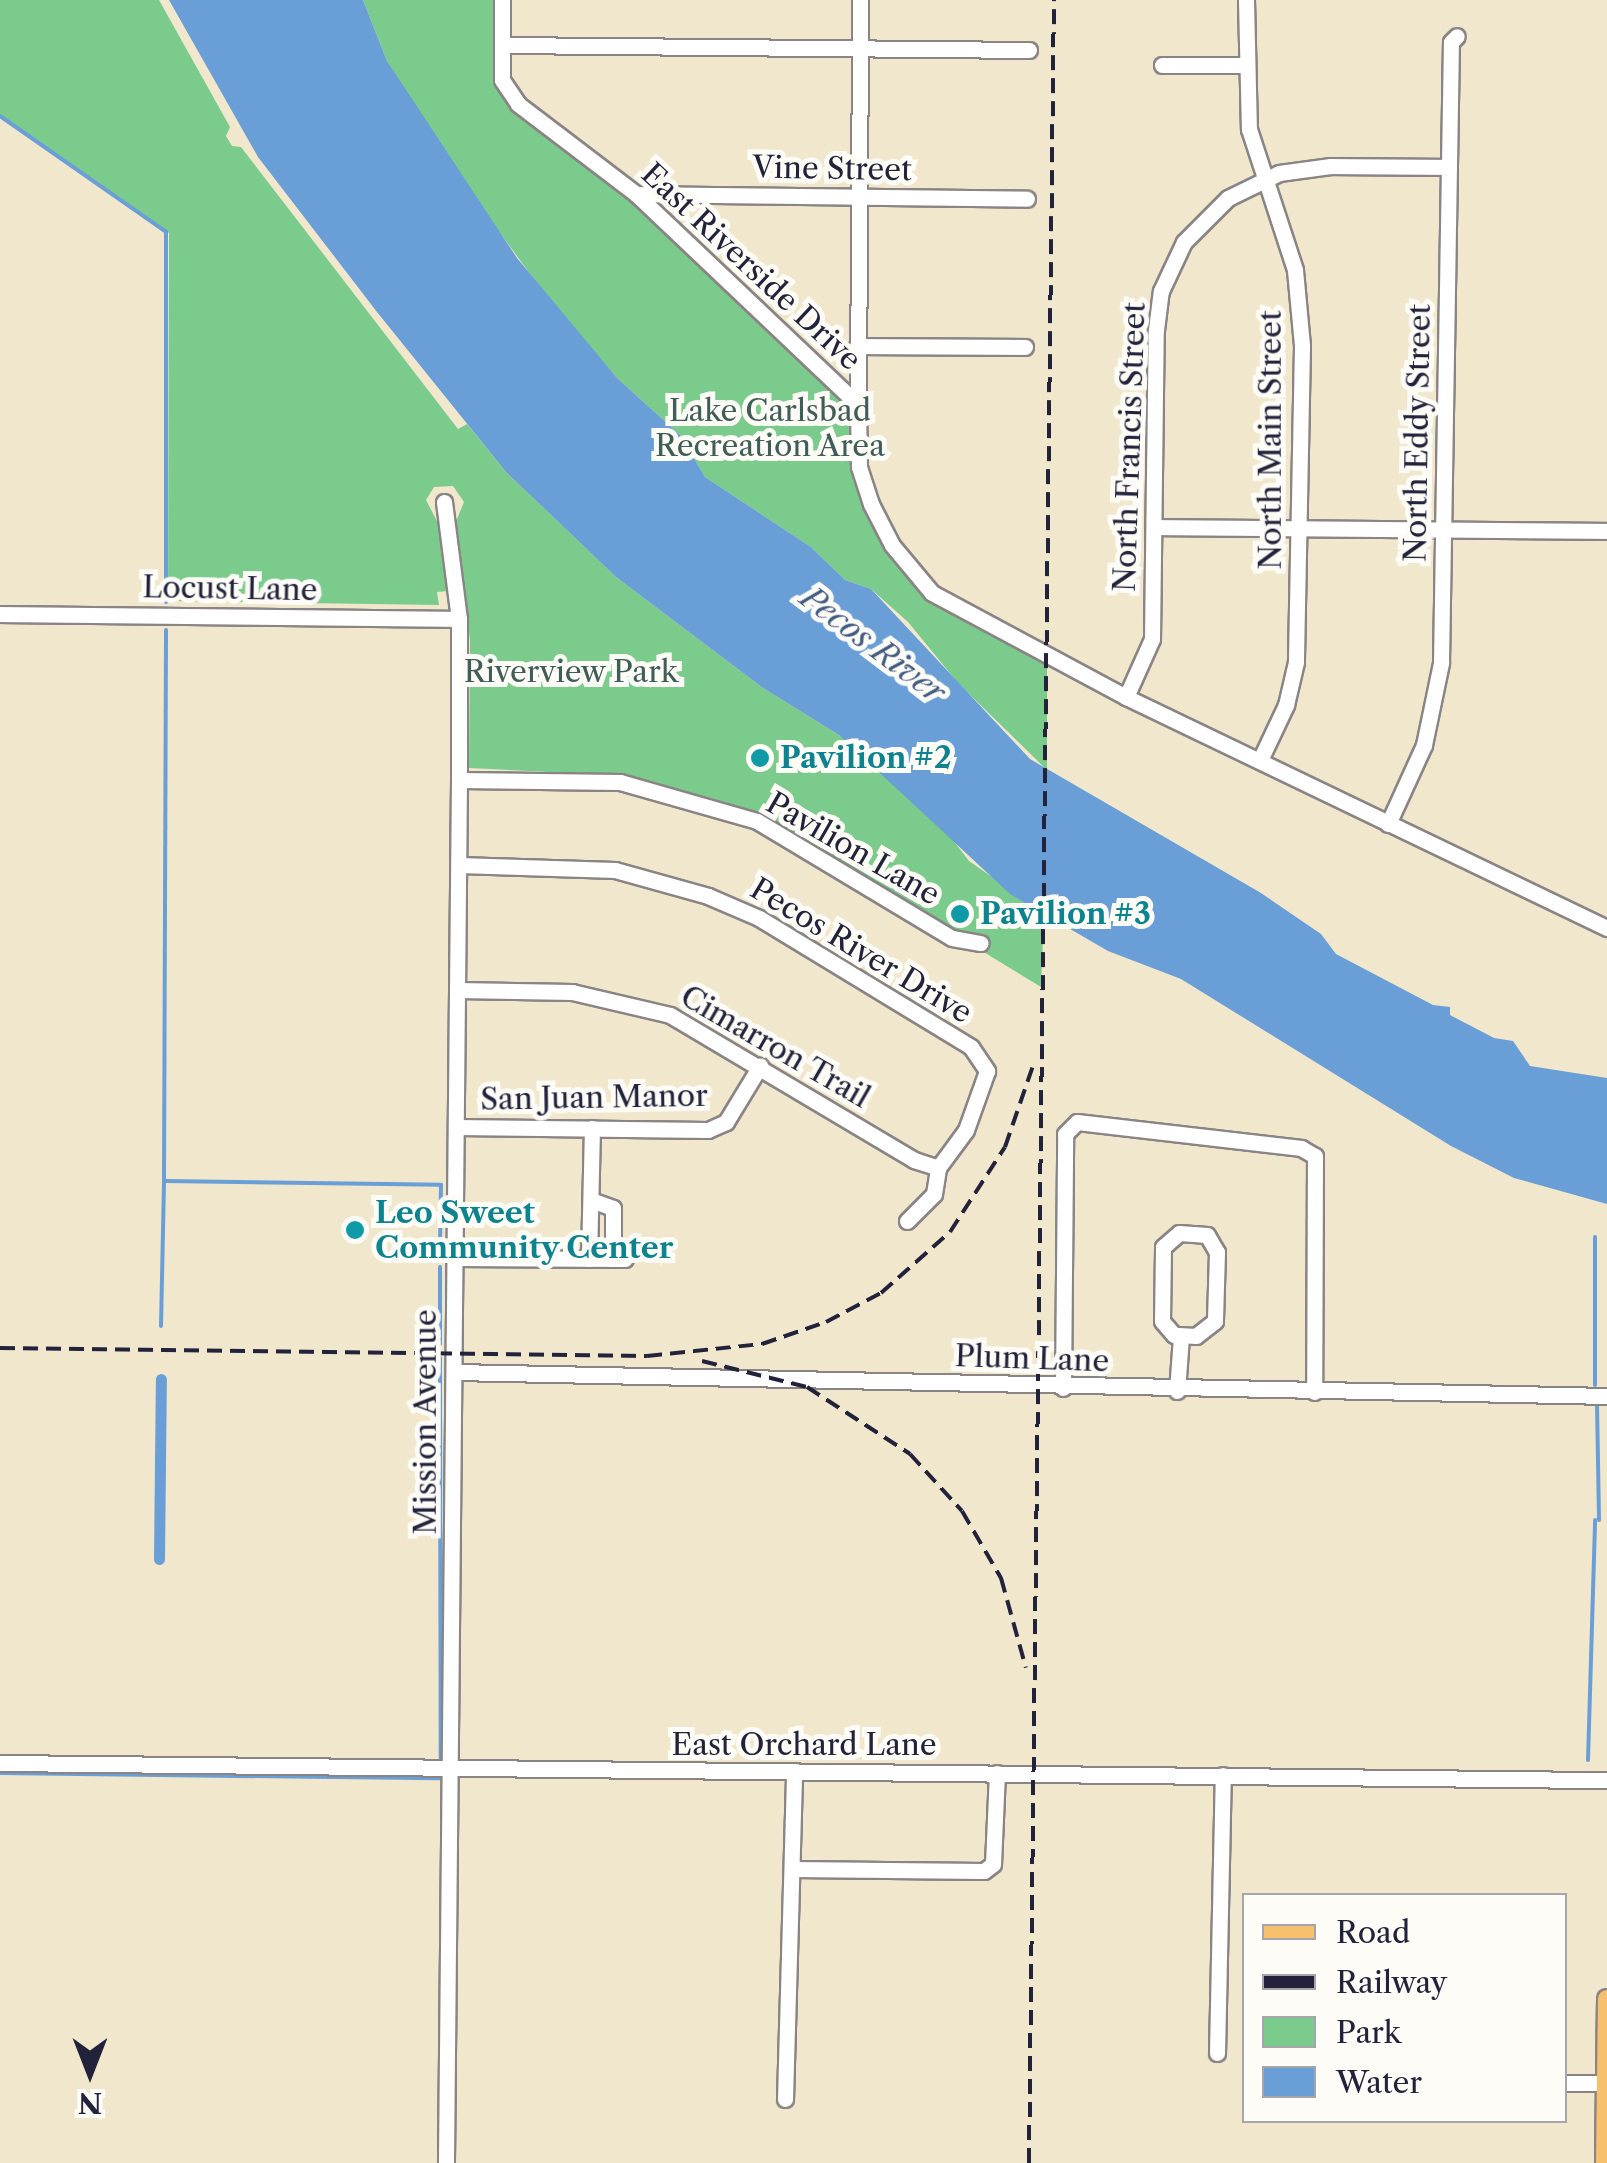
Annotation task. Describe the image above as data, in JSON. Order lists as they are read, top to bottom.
{
  "streets": {
    "street": [
      "Vine Street",
      "East Riverside Drive",
      "North Eddy Street",
      "North Main Street",
      "North Francis Street",
      "Locust Lane",
      "Pavilion Lane",
      "Pecos River Drive",
      "Cimarron Trail",
      "San Juan Manor",
      "Plum Lane",
      "Mission Avenue",
      "East Orchard Lane"
    ]
  },
  "crossings": [
    ["Vine Street", "East Riverside Drive"],
    ["East Riverside Drive", "North Eddy Street"],
    ["East Riverside Drive", "North Main Street"],
    ["East Riverside Drive", "North Francis Street"],
    ["North Main Street", "North Francis Street"],
    ["Locust Lane", "Mission Avenue"],
    ["Pavilion Lane", "Mission Avenue"],
    ["Pecos River Drive", "Cimarron Trail"],
    ["Pecos River Drive", "Mission Avenue"],
    ["Cimarron Trail", "San Juan Manor"],
    ["Cimarron Trail", "Mission Avenue"],
    ["San Juan Manor", "Mission Avenue"],
    ["Plum Lane", "Mission Avenue"],
    ["Mission Avenue", "East Orchard Lane"]
  ],
  "water": ["Pecos River"],
  "parks": ["Lake Carlsbad Recreation Area", "Riverview Park"],
  "places": ["Pavilion #2", "Pavilion #3", "Leo Sweet Community Center"],
  "legend": [
    "Road",
    "Railway",
    "Park",
    "Water"
  ],
  "north": "bottom"
}
